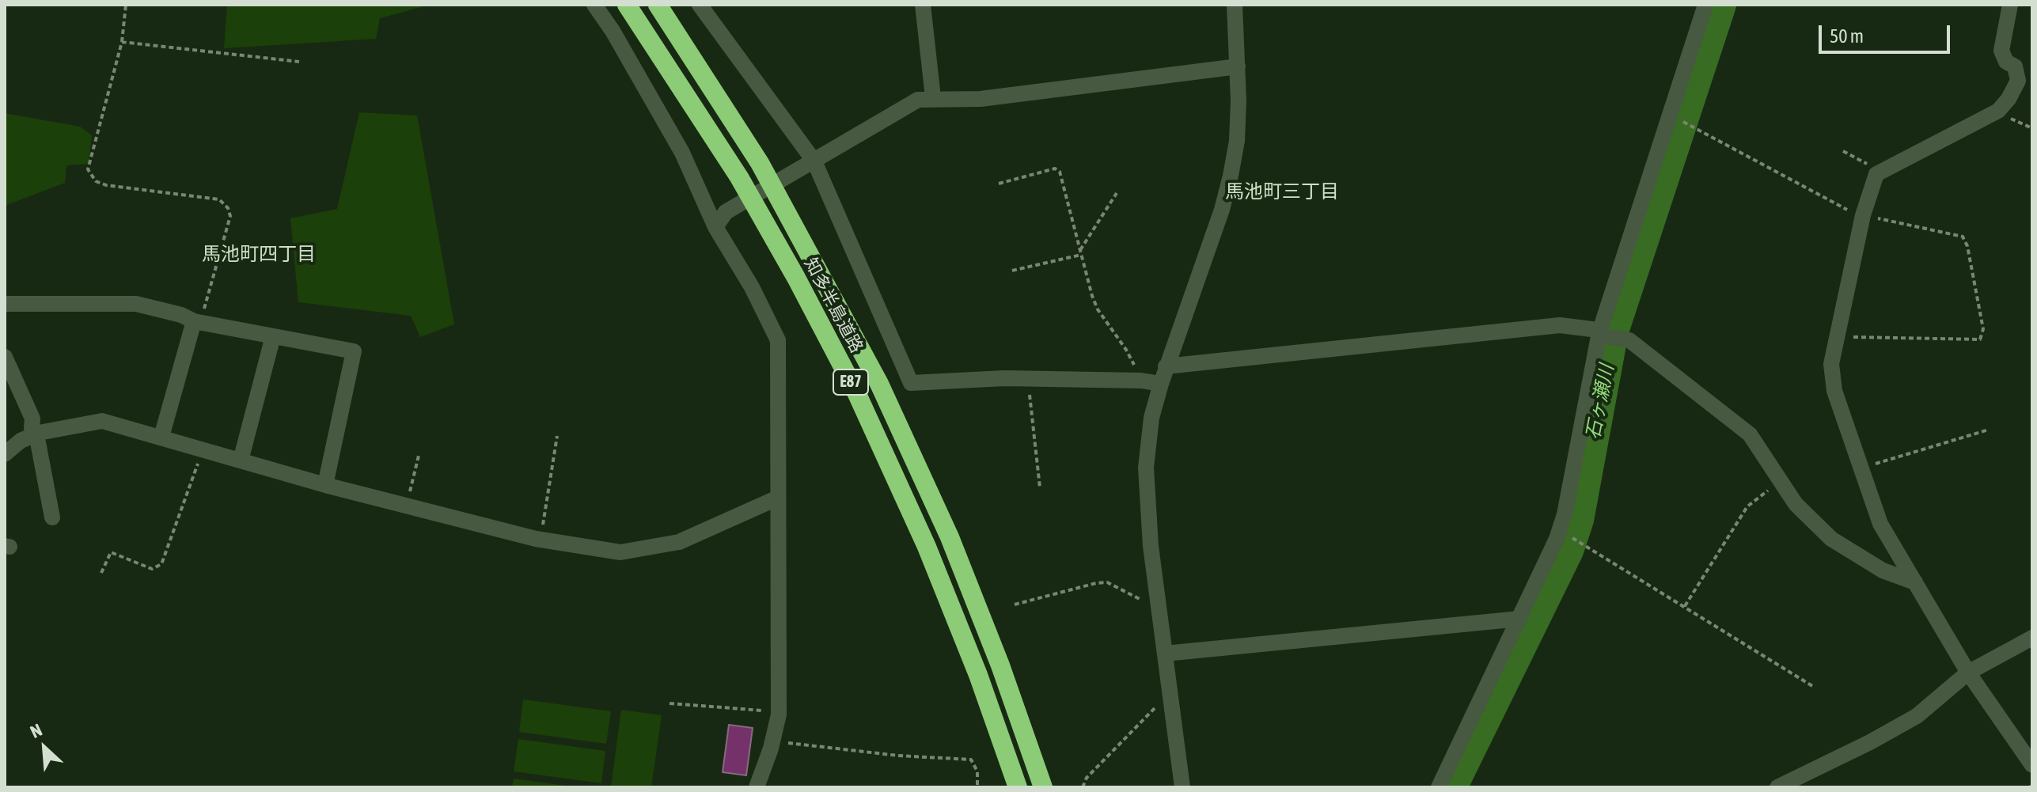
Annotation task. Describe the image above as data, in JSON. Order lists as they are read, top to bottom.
{
  "streets": {
    "highway": ["知多半島道路", "E87"]
  },
  "districts": ["馬池町三丁目", "馬池町四丁目"],
  "water": ["石ヶ瀬川"],
  "scale_bar": "50 m",
  "north": "top left"
}
